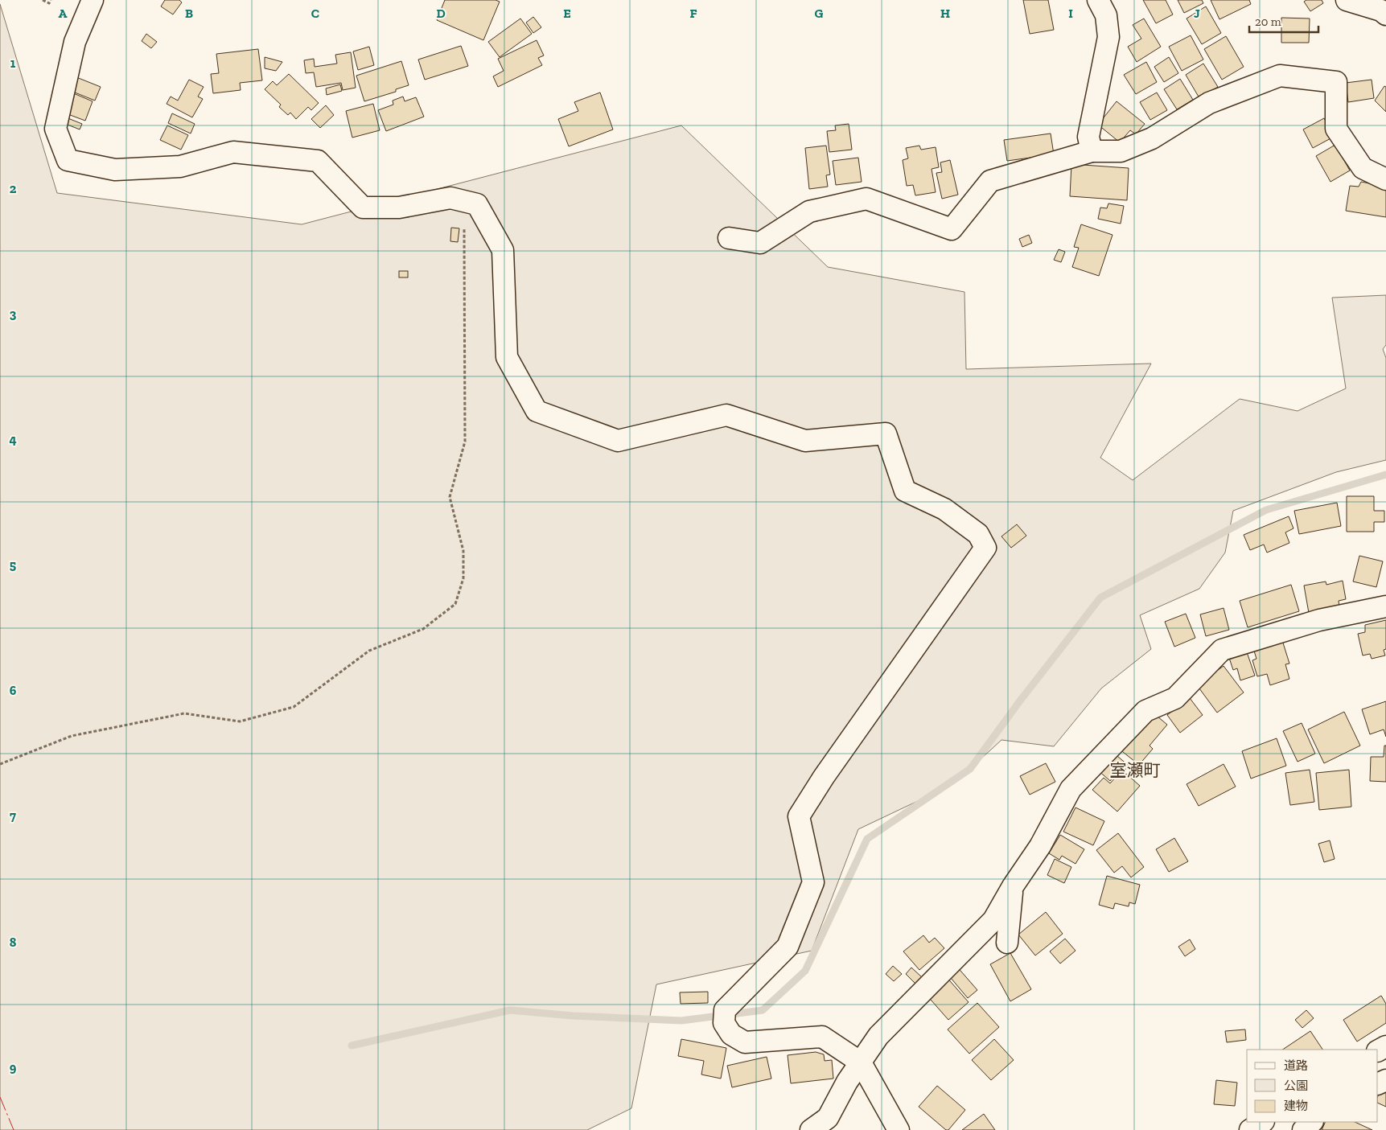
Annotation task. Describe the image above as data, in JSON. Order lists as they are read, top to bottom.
{
  "districts": ["室瀬町"],
  "legend": ["道路", "公園", "建物"],
  "scale_bar": "20 m",
  "grid": {
    "columns": [
      "A",
      "B",
      "C",
      "D",
      "E",
      "F",
      "G",
      "H",
      "I",
      "J"
    ],
    "rows": [
      "1",
      "2",
      "3",
      "4",
      "5",
      "6",
      "7",
      "8",
      "9"
    ]
  }
}
